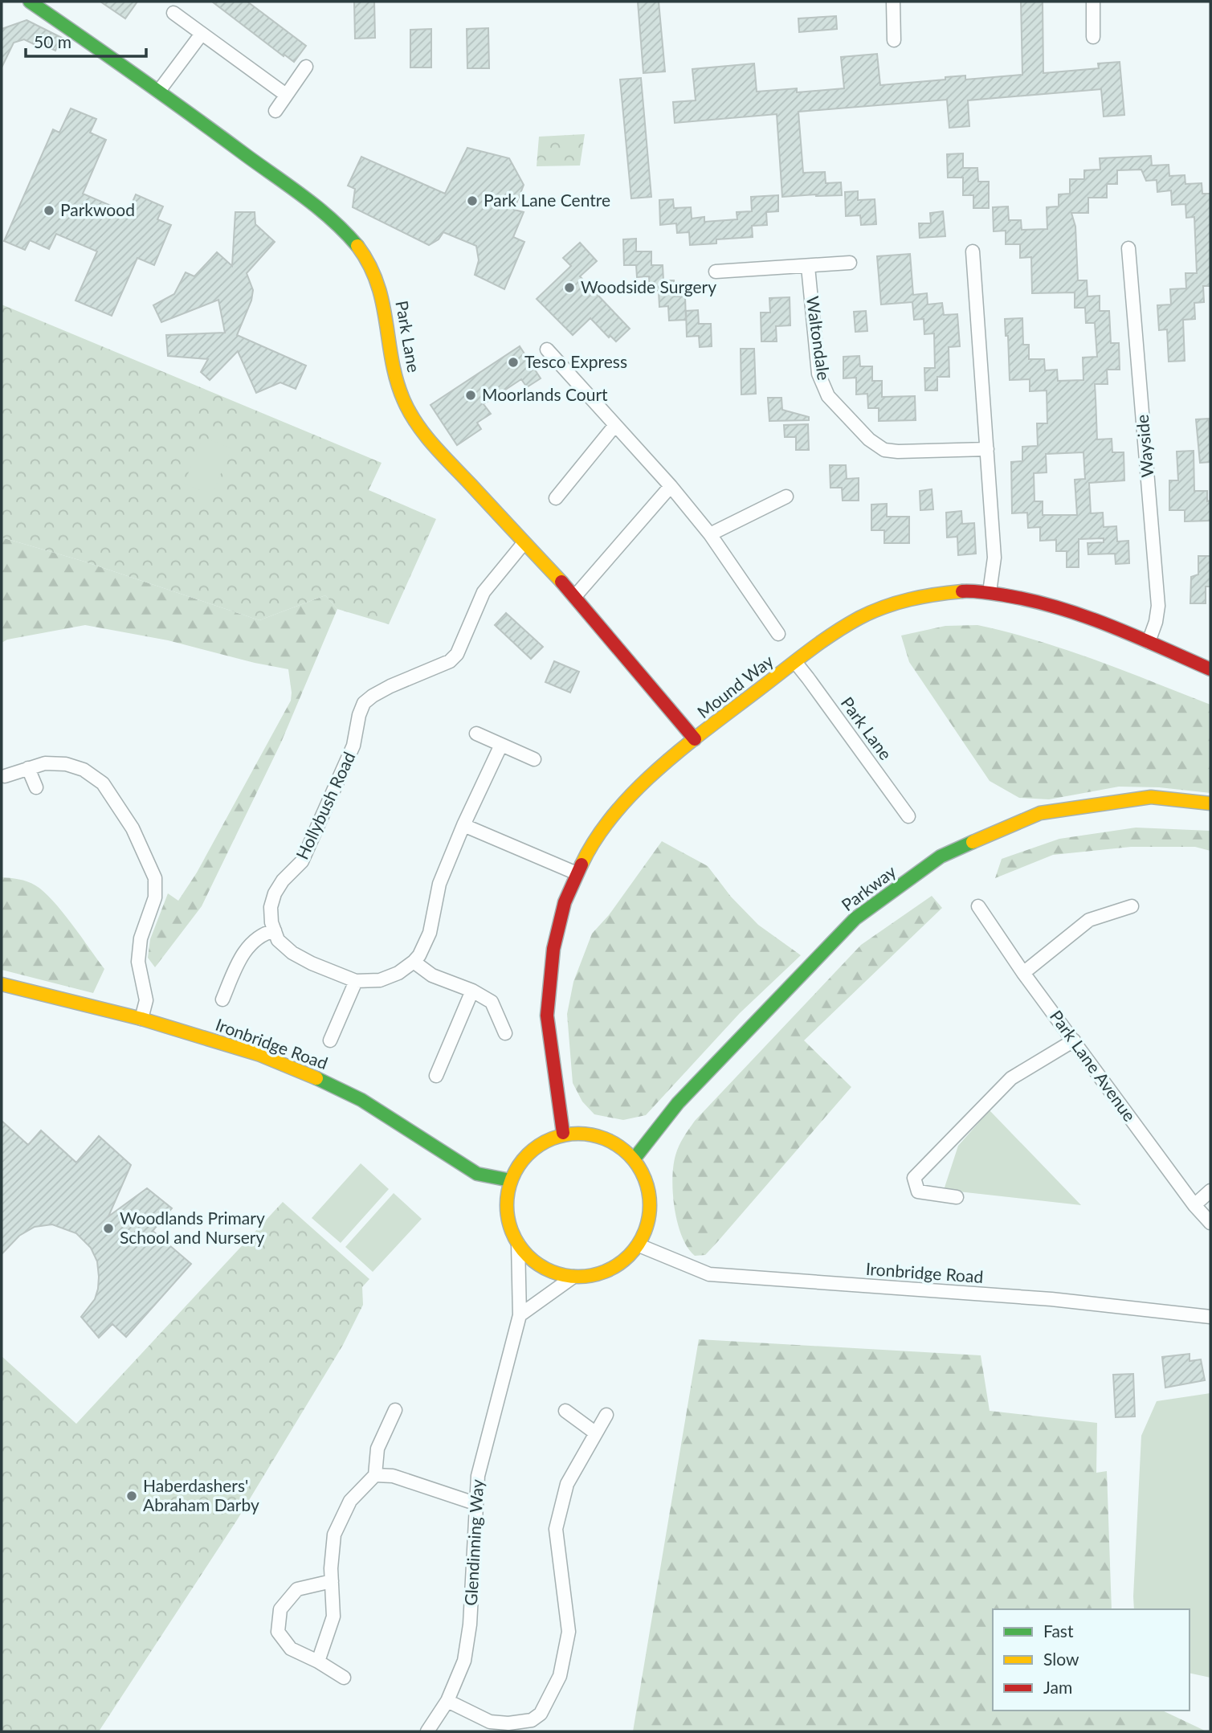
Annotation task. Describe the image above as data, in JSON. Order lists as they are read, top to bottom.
{
  "streets": {
    "street": [
      "Park Lane",
      "Waltondale",
      "Wayside",
      "Mound Way",
      "Hollybush Road",
      "Parkway",
      "Ironbridge Road",
      "Park Lane Avenue",
      "Glendinning Way"
    ]
  },
  "crossings": [
    ["Park Lane", "Mound Way"],
    ["Park Lane", "Hollybush Road"],
    ["Wayside", "Mound Way"],
    ["Mound Way", "Parkway"],
    ["Mound Way", "Ironbridge Road"],
    ["Mound Way", "Glendinning Way"],
    ["Parkway", "Ironbridge Road"],
    ["Parkway", "Glendinning Way"],
    ["Ironbridge Road", "Glendinning Way"]
  ],
  "places": [
    "Park Lane Centre",
    "Parkwood",
    "Woodside Surgery",
    "Tesco Express",
    "Moorlands Court",
    "Woodlands Primary School and Nursery",
    "Haberdashers' Abraham Darby"
  ],
  "legend": ["Fast", "Slow", "Jam"],
  "scale_bar": "50 m"
}
